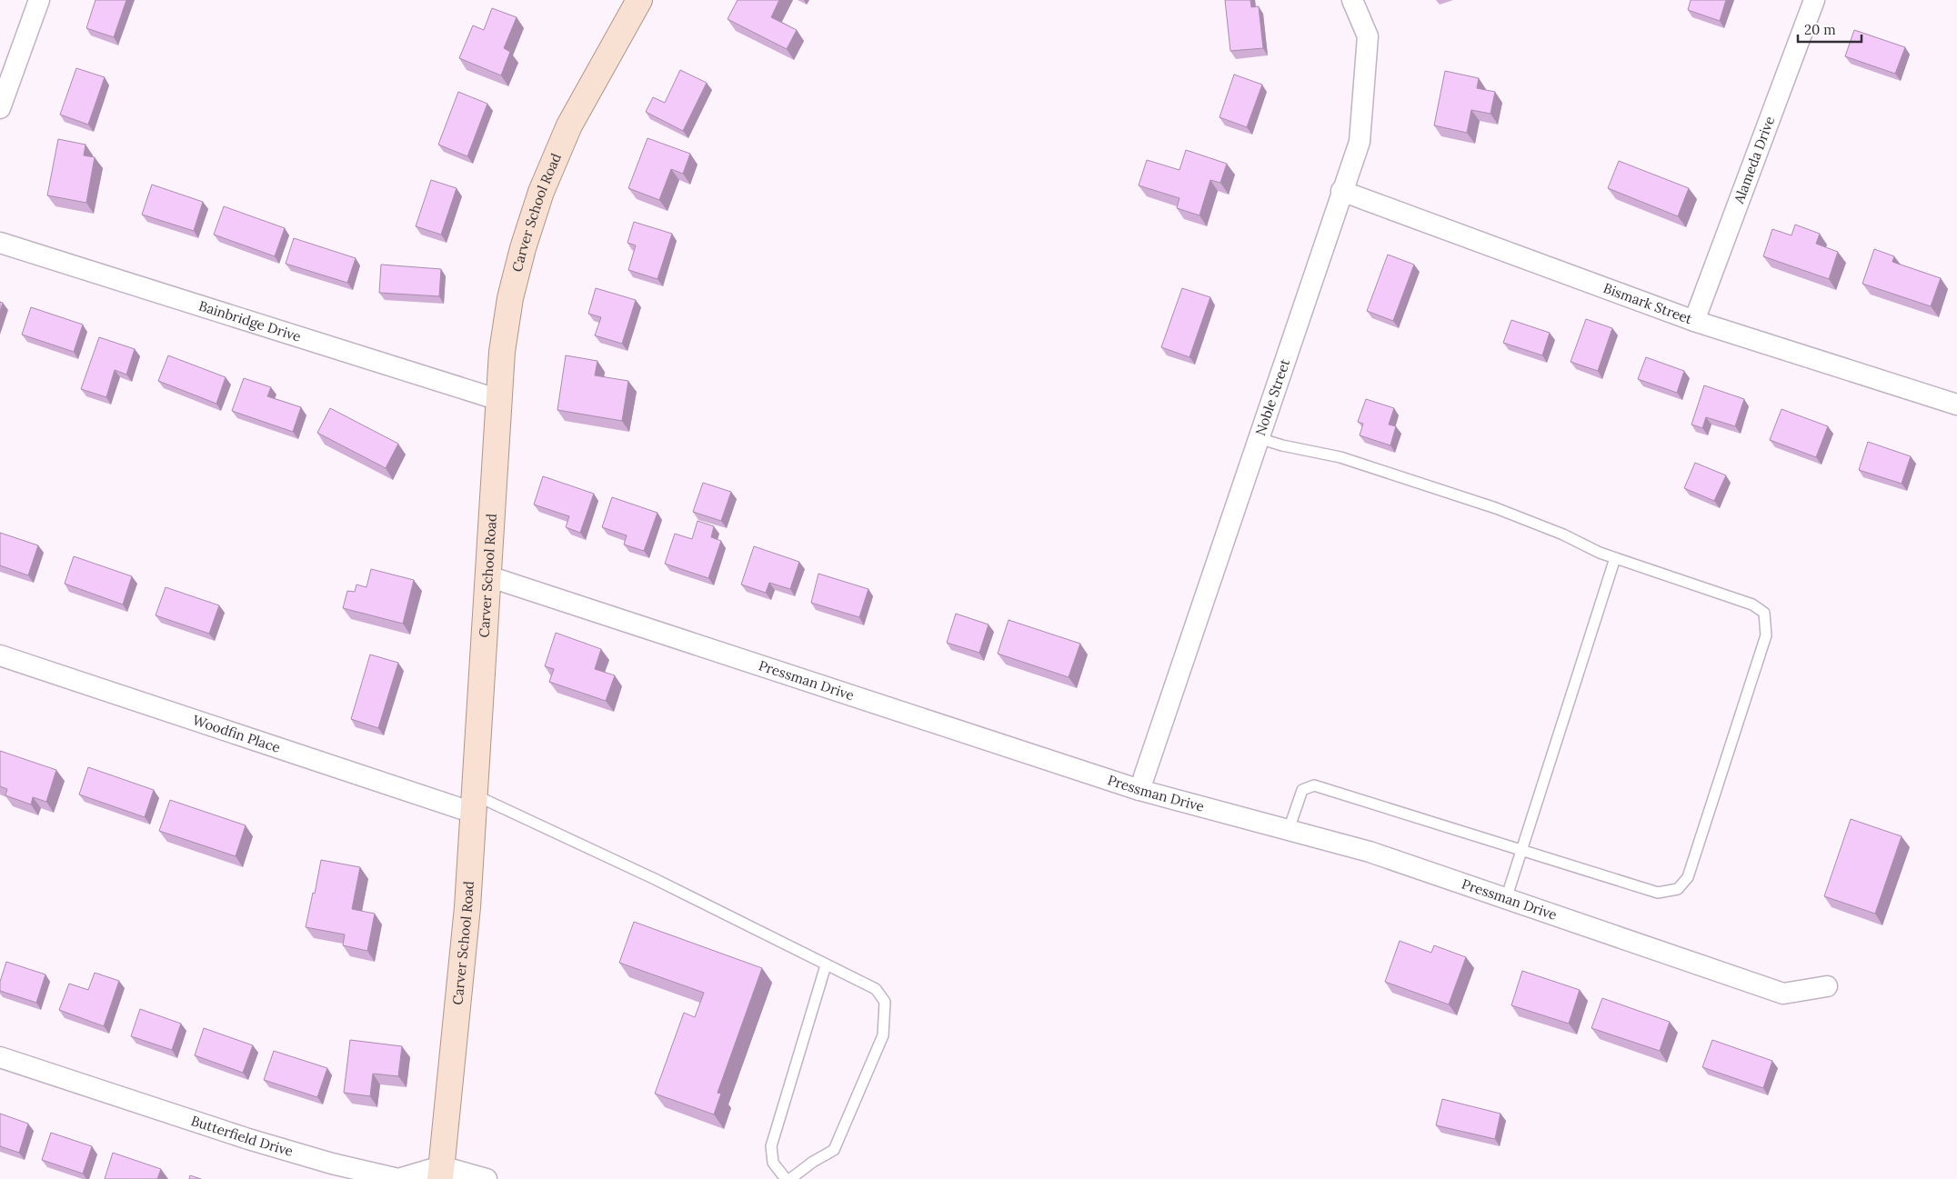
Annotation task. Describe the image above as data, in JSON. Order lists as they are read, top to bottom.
{
  "streets": {
    "main road": ["Carver School Road"],
    "street": [
      "Alameda Drive",
      "Bismark Street",
      "Bainbridge Drive",
      "Noble Street",
      "Pressman Drive",
      "Woodfin Place",
      "Butterfield Drive"
    ]
  },
  "crossings": [
    ["Alameda Drive", "Bismark Street"],
    ["Carver School Road", "Bainbridge Drive"],
    ["Carver School Road", "Pressman Drive"],
    ["Carver School Road", "Woodfin Place"],
    ["Carver School Road", "Butterfield Drive"],
    ["Bismark Street", "Noble Street"],
    ["Noble Street", "Pressman Drive"]
  ],
  "scale_bar": "20 m"
}
